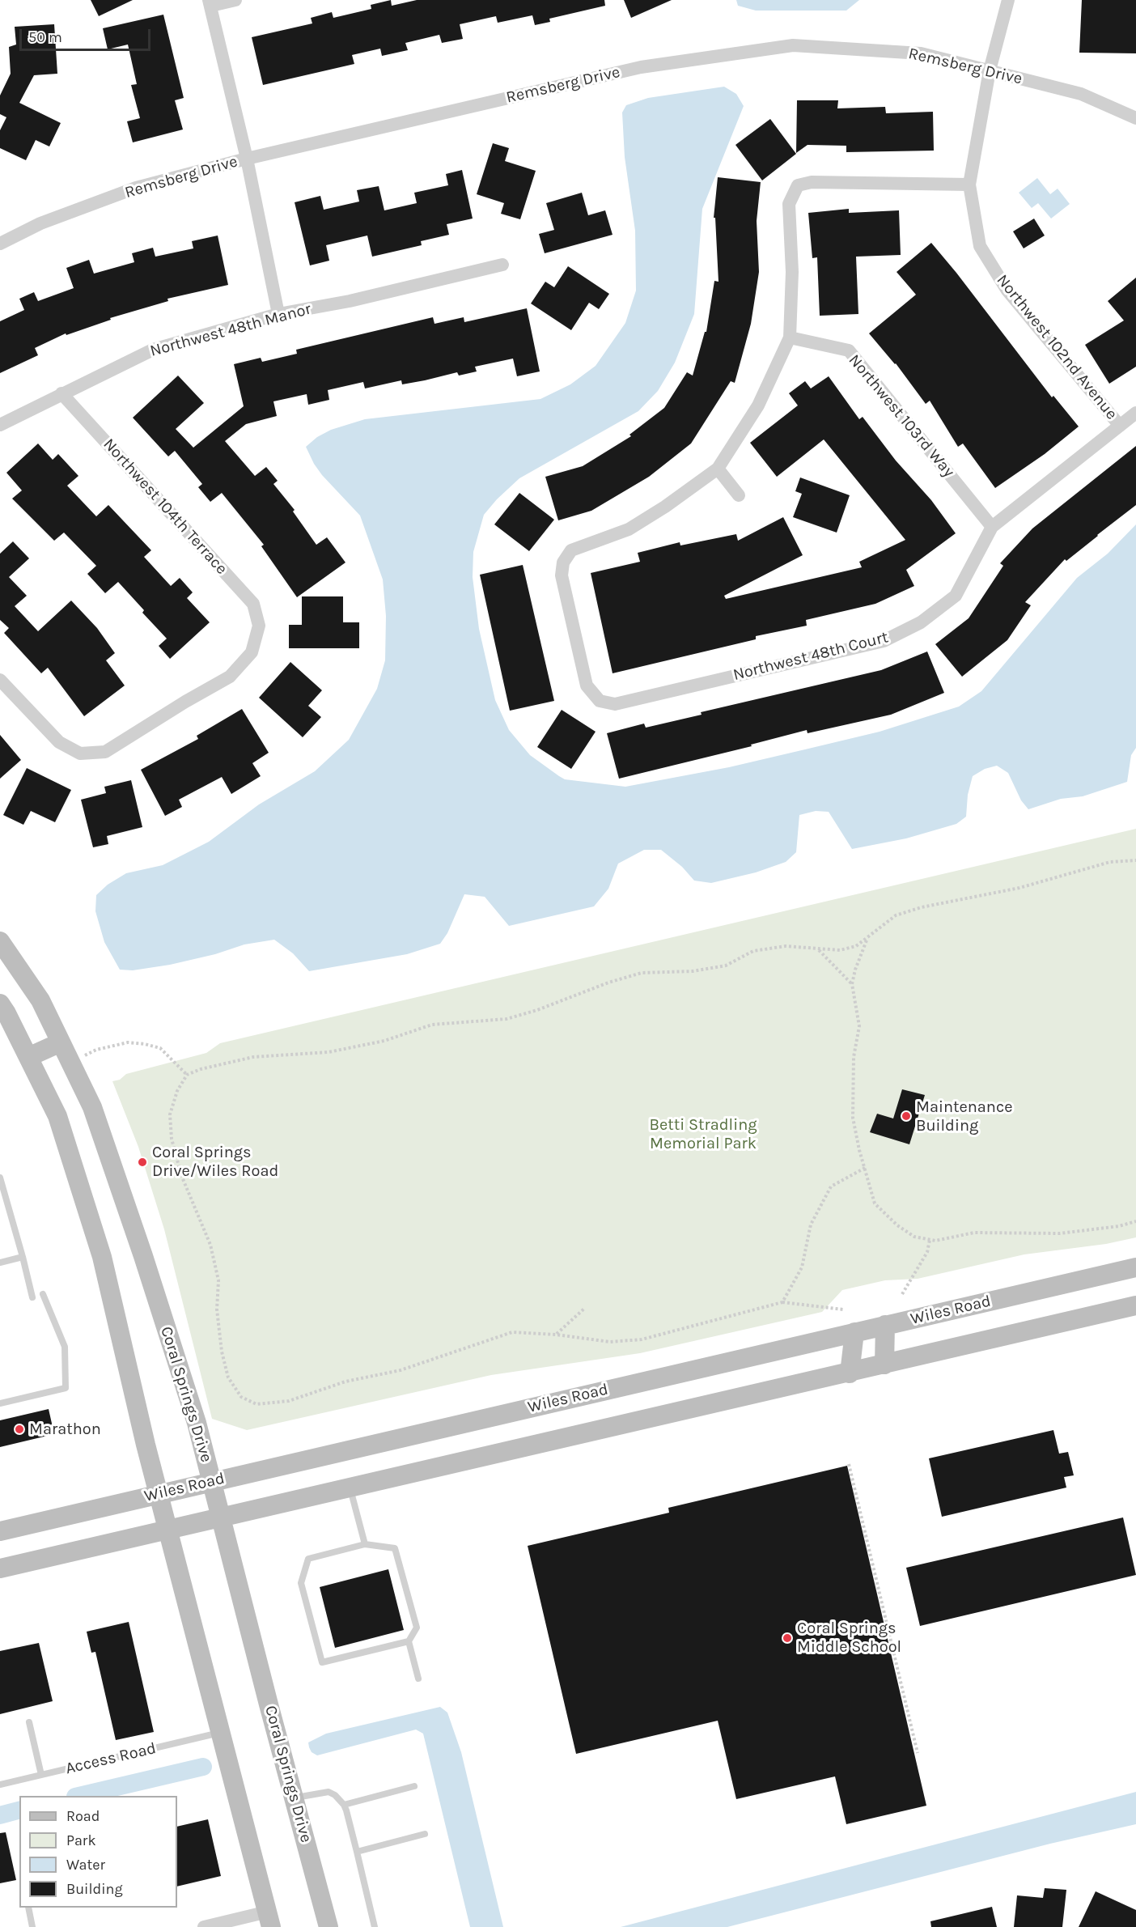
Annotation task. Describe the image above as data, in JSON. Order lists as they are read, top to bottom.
{
  "streets": {
    "main road": ["Wiles Road", "Coral Springs Drive"],
    "street": [
      "Remsberg Drive",
      "Northwest 48th Manor",
      "Northwest 102nd Avenue",
      "Northwest 103rd Way",
      "Northwest 104th Terrace",
      "Northwest 48th Court"
    ],
    "lane": ["Access Road"]
  },
  "crossings": [
    ["Remsberg Drive", "Northwest 102nd Avenue"],
    ["Northwest 48th Manor", "Northwest 104th Terrace"],
    ["Northwest 102nd Avenue", "Northwest 48th Court"],
    ["Northwest 103rd Way", "Northwest 48th Court"],
    ["Wiles Road", "Coral Springs Drive"]
  ],
  "parks": ["Betti Stradling Memorial Park"],
  "places": [
    "Maintenance Building",
    "Coral Springs Drive/Wiles Road",
    "Marathon",
    "Coral Springs Middle School"
  ],
  "legend": [
    "Road",
    "Park",
    "Water",
    "Building"
  ],
  "scale_bar": "50 m"
}
